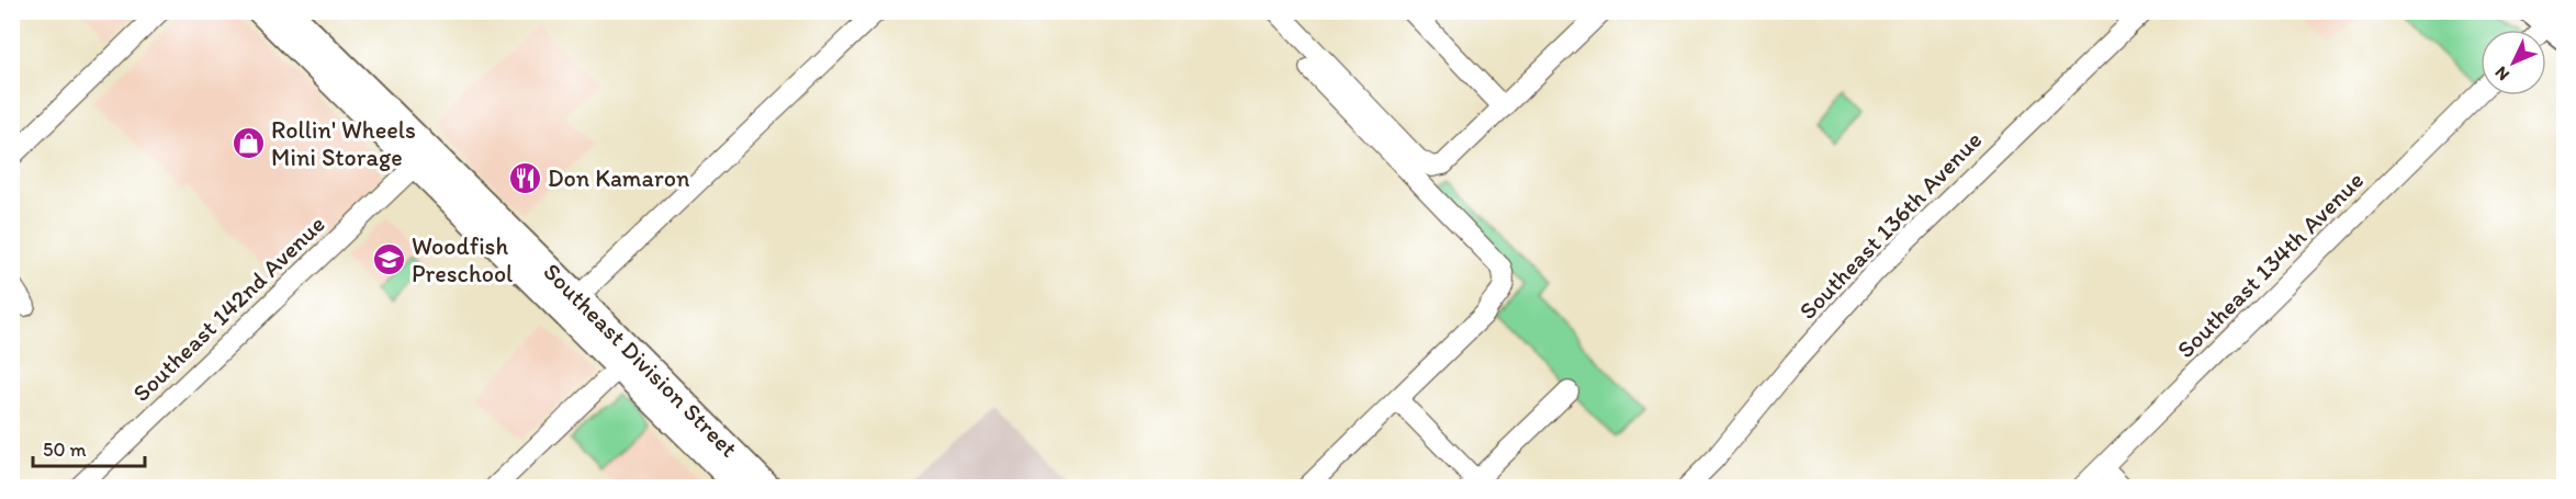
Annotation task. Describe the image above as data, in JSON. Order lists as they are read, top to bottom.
{
  "streets": {
    "main road": ["Southeast Division Street"],
    "street": ["Southeast 136th Avenue", "Southeast 134th Avenue", "Southeast 142nd Avenue"]
  },
  "crossings": [
    ["Southeast 142nd Avenue", "Southeast Division Street"]
  ],
  "places": {
    "shop": ["Rollin' Wheels Mini Storage"],
    "restaurant": ["Don Kamaron"],
    "school or university": ["Woodfish Preschool"]
  },
  "scale_bar": "50 m",
  "north": "bottom left"
}
